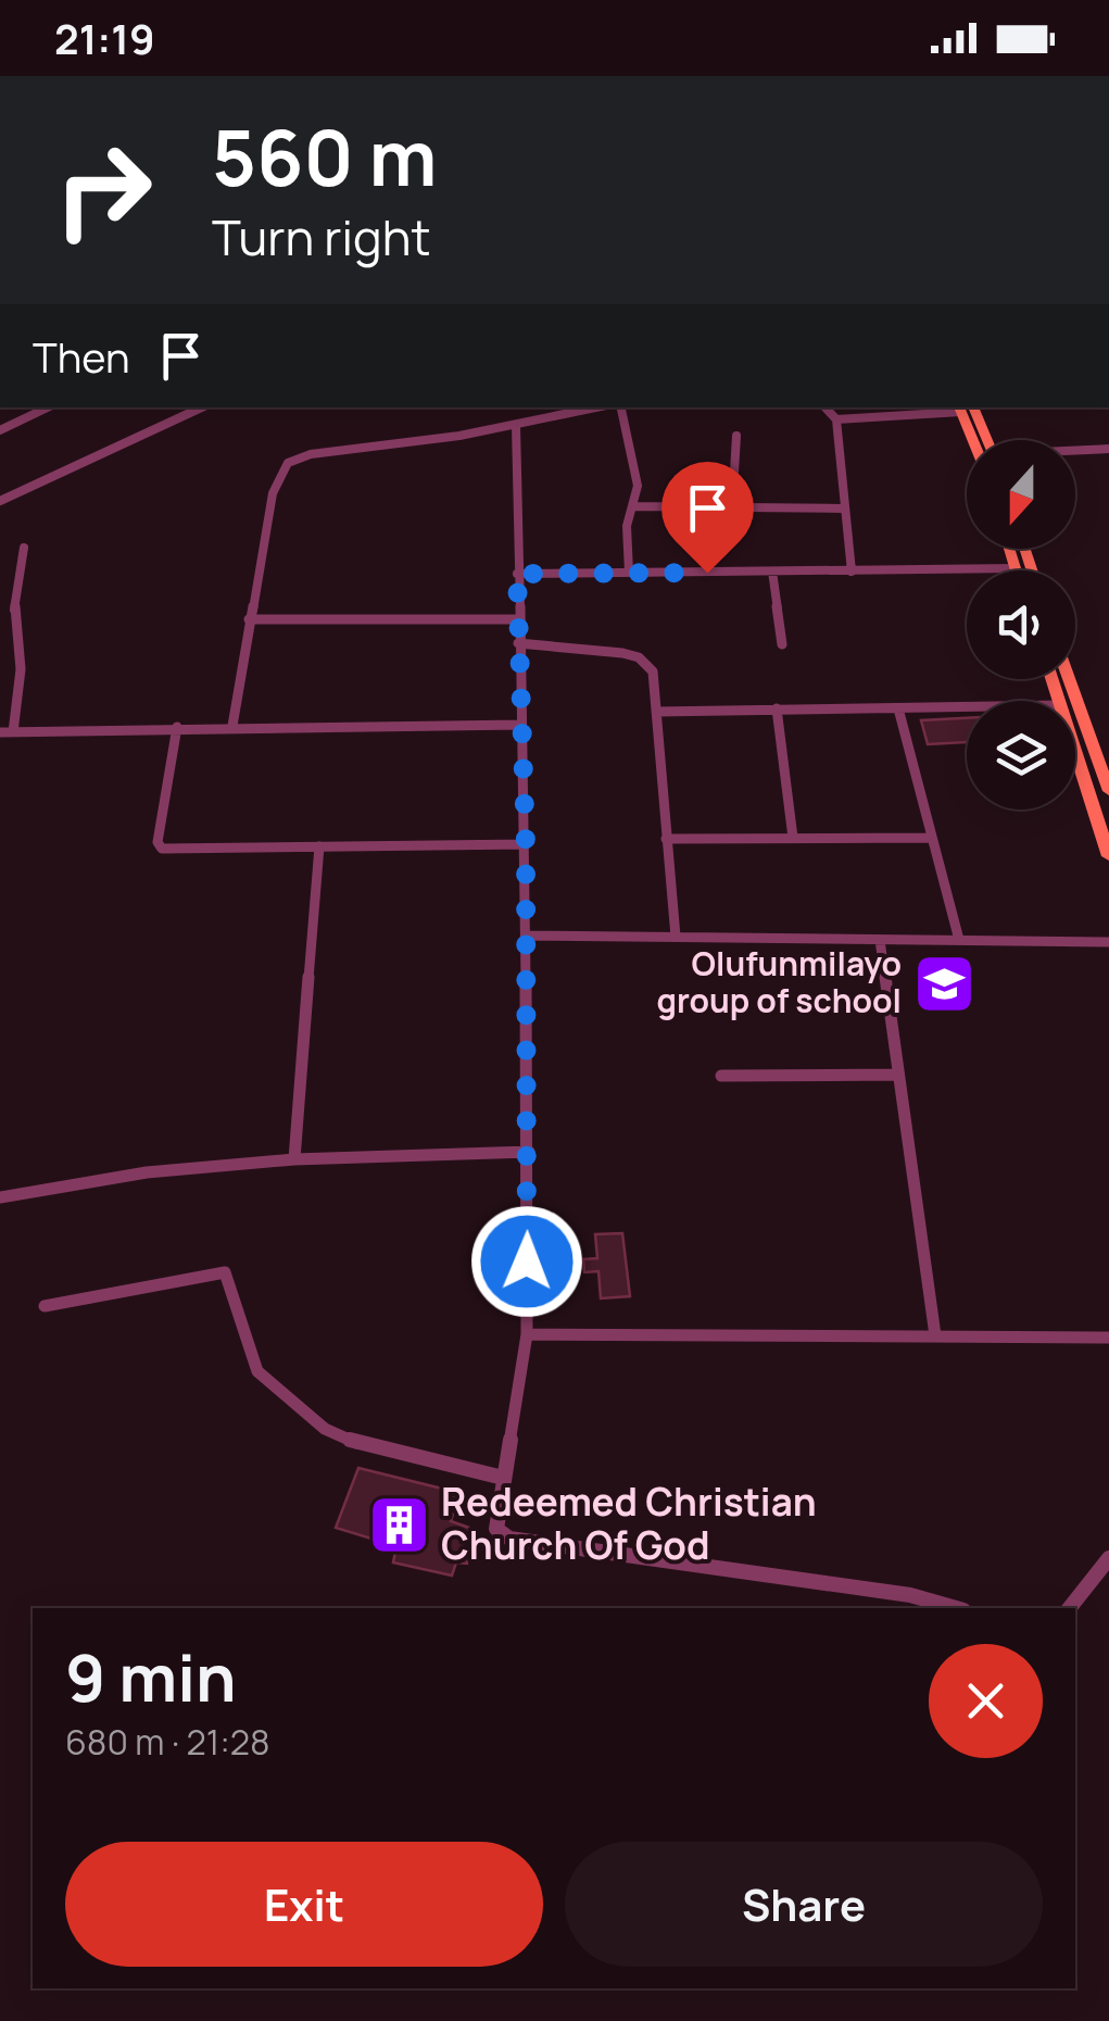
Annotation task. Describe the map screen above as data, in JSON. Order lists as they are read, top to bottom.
{
  "places": {
    "school or university": ["Olufunmilayo group of school"],
    "building": ["Redeemed Christian Church Of God"]
  },
  "north": "bottom",
  "page": {
    "status": "21:19",
    "turn": ["560 m", "Turn right"],
    "then": "Then",
    "heading": ["9 min", "680 m · 21:28"],
    "buttons": ["Exit", "Share"]
  }
}
